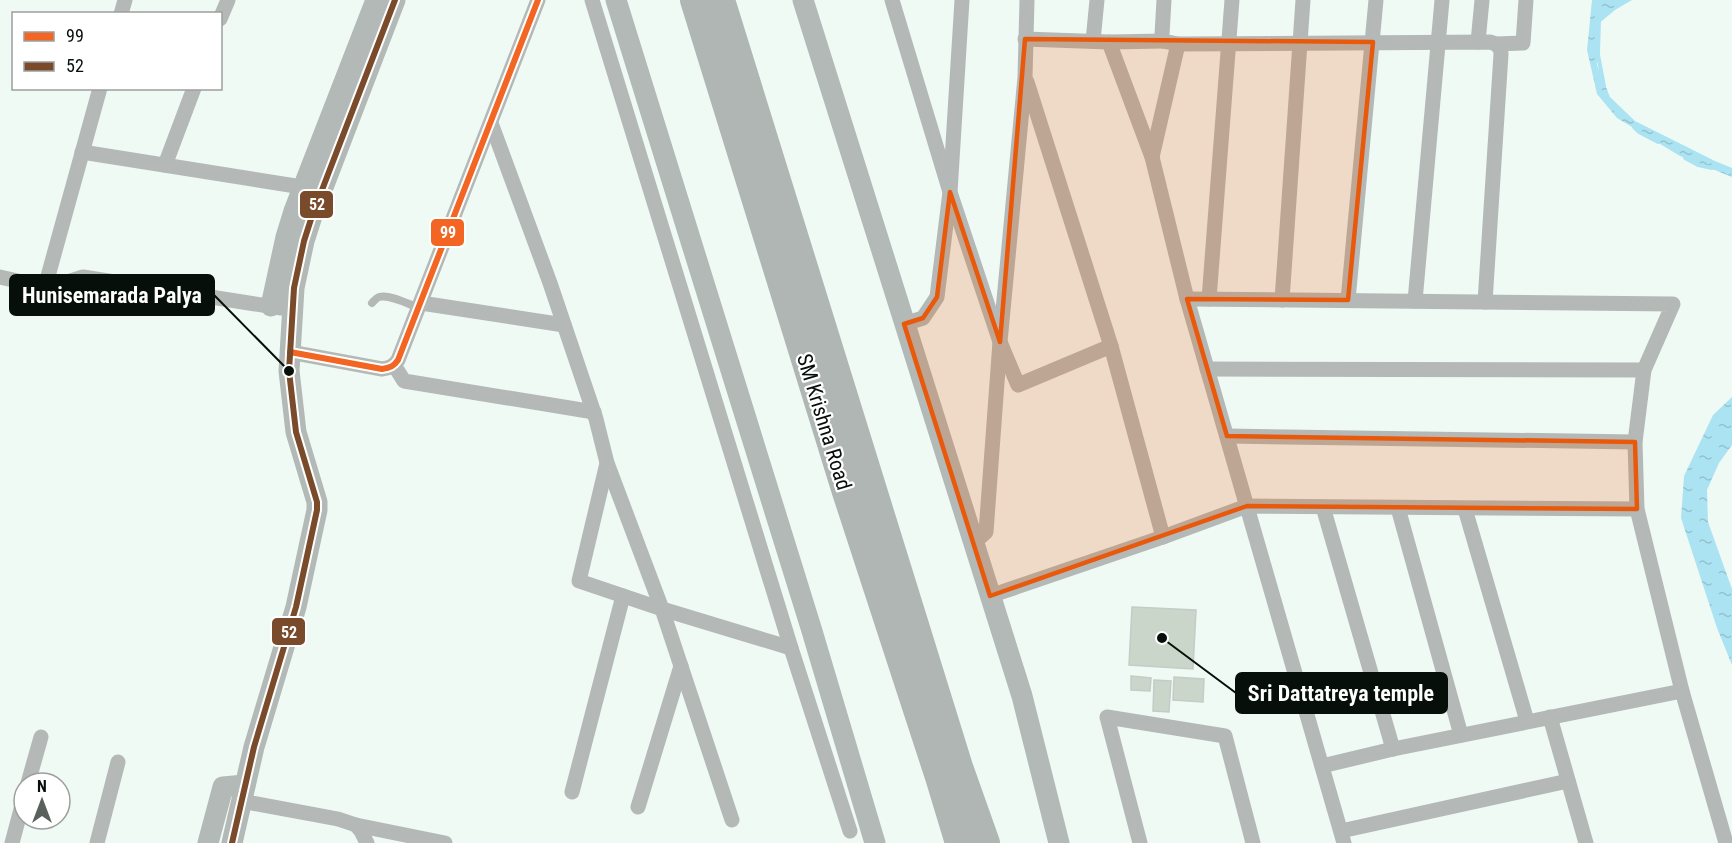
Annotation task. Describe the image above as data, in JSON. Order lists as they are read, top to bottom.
{
  "streets": {
    "highway": ["SM Krishna Road"]
  },
  "places": ["Hunisemarada Palya", "Sri Dattatreya temple"],
  "lines": ["transit line 99", "transit line 52"],
  "legend": ["99", "52"],
  "north": "top"
}
